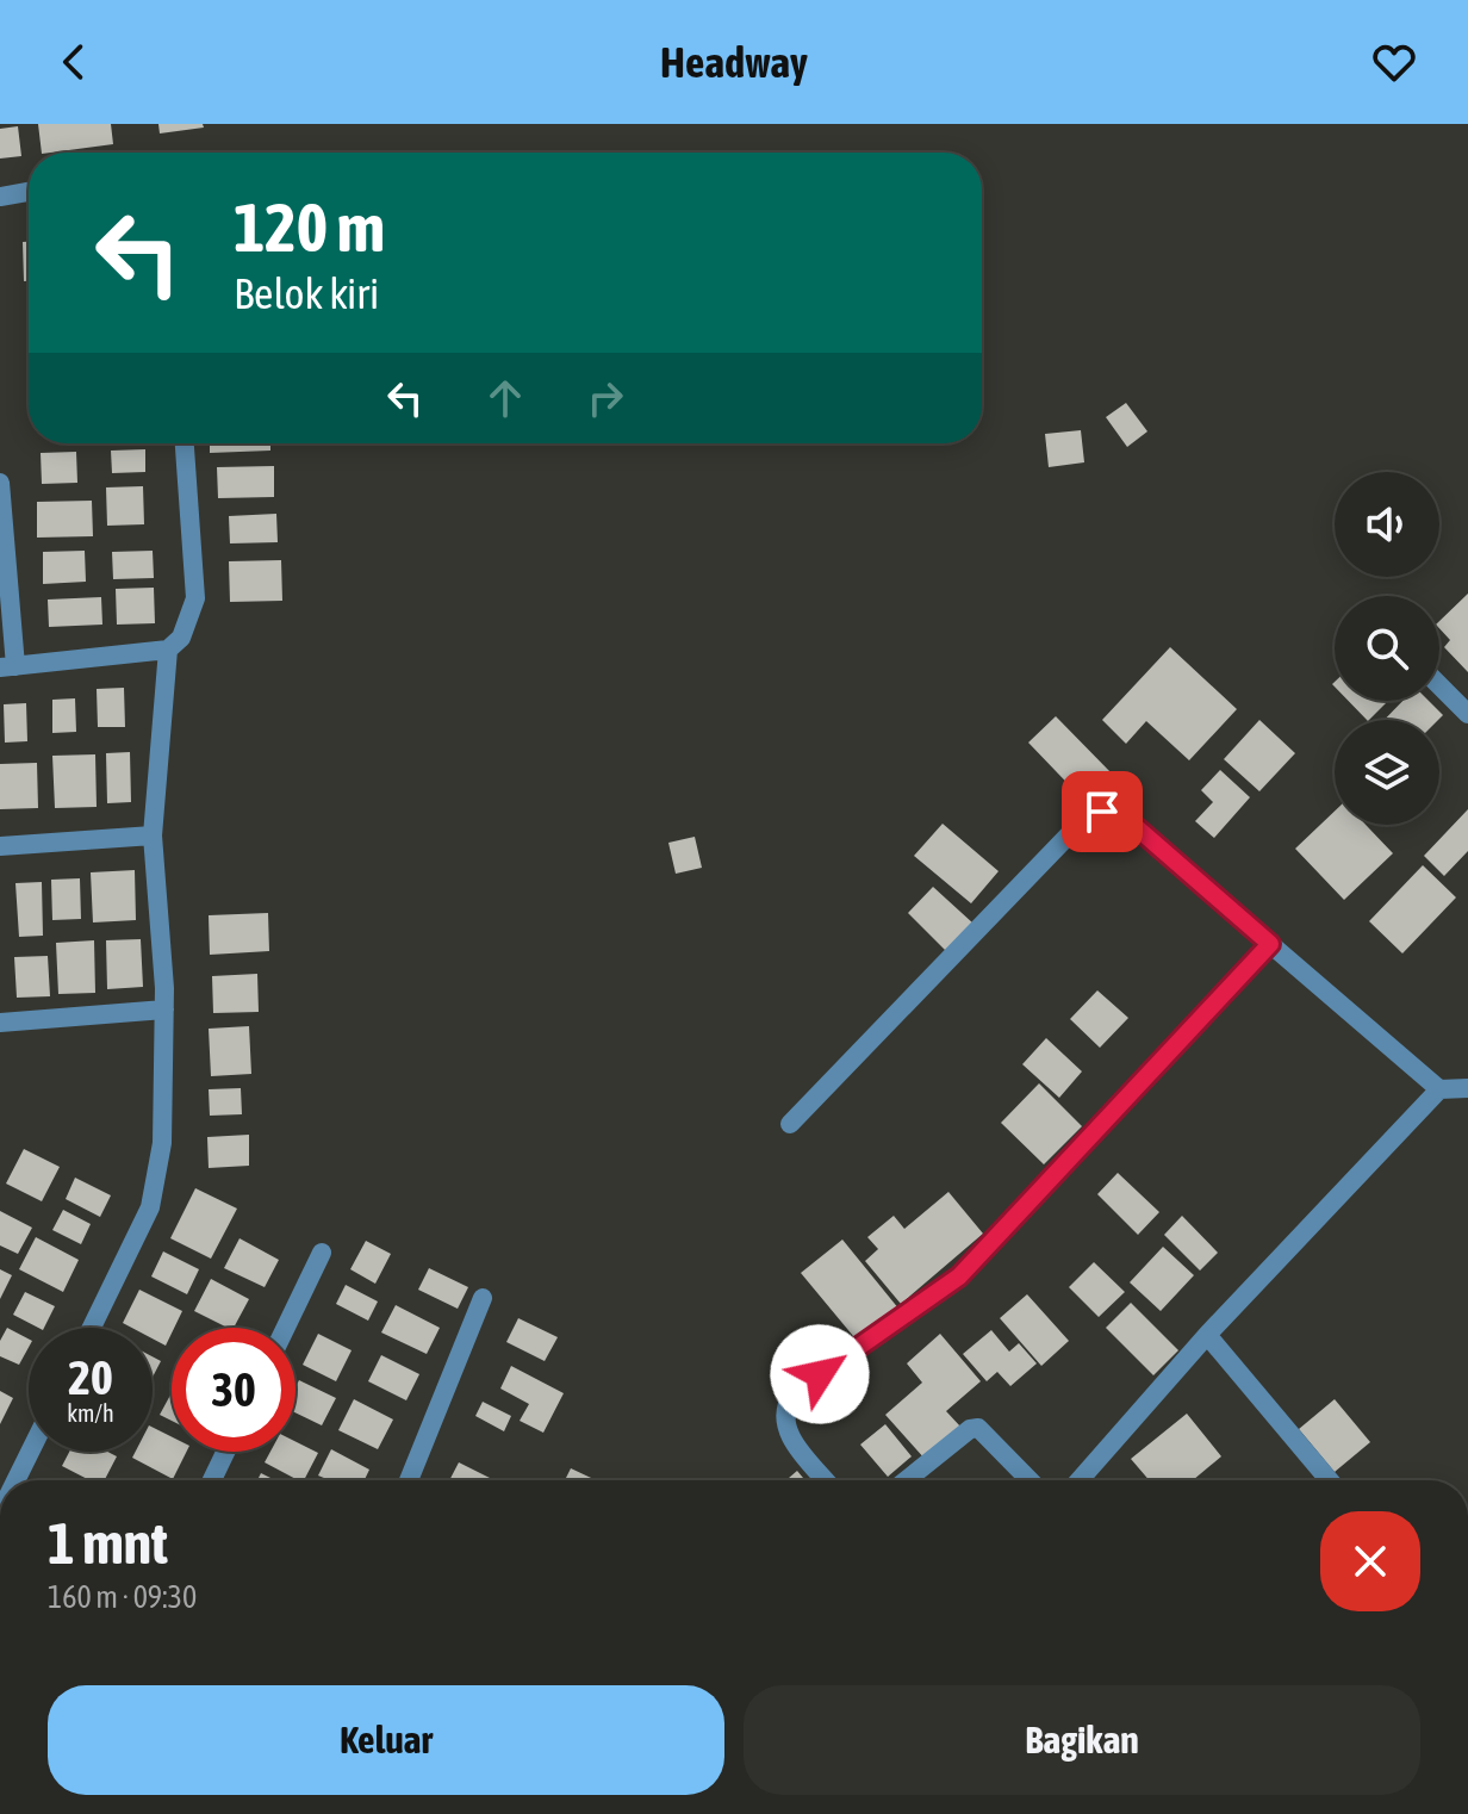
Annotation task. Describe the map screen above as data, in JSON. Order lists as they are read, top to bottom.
{
  "page": {
    "header": "Headway",
    "turn": ["120 m", "Belok kiri"],
    "speed": "20 km/h",
    "limit": "30",
    "heading": ["1 mnt", "160 m · 09:30"],
    "buttons": ["Keluar", "Bagikan"]
  }
}
